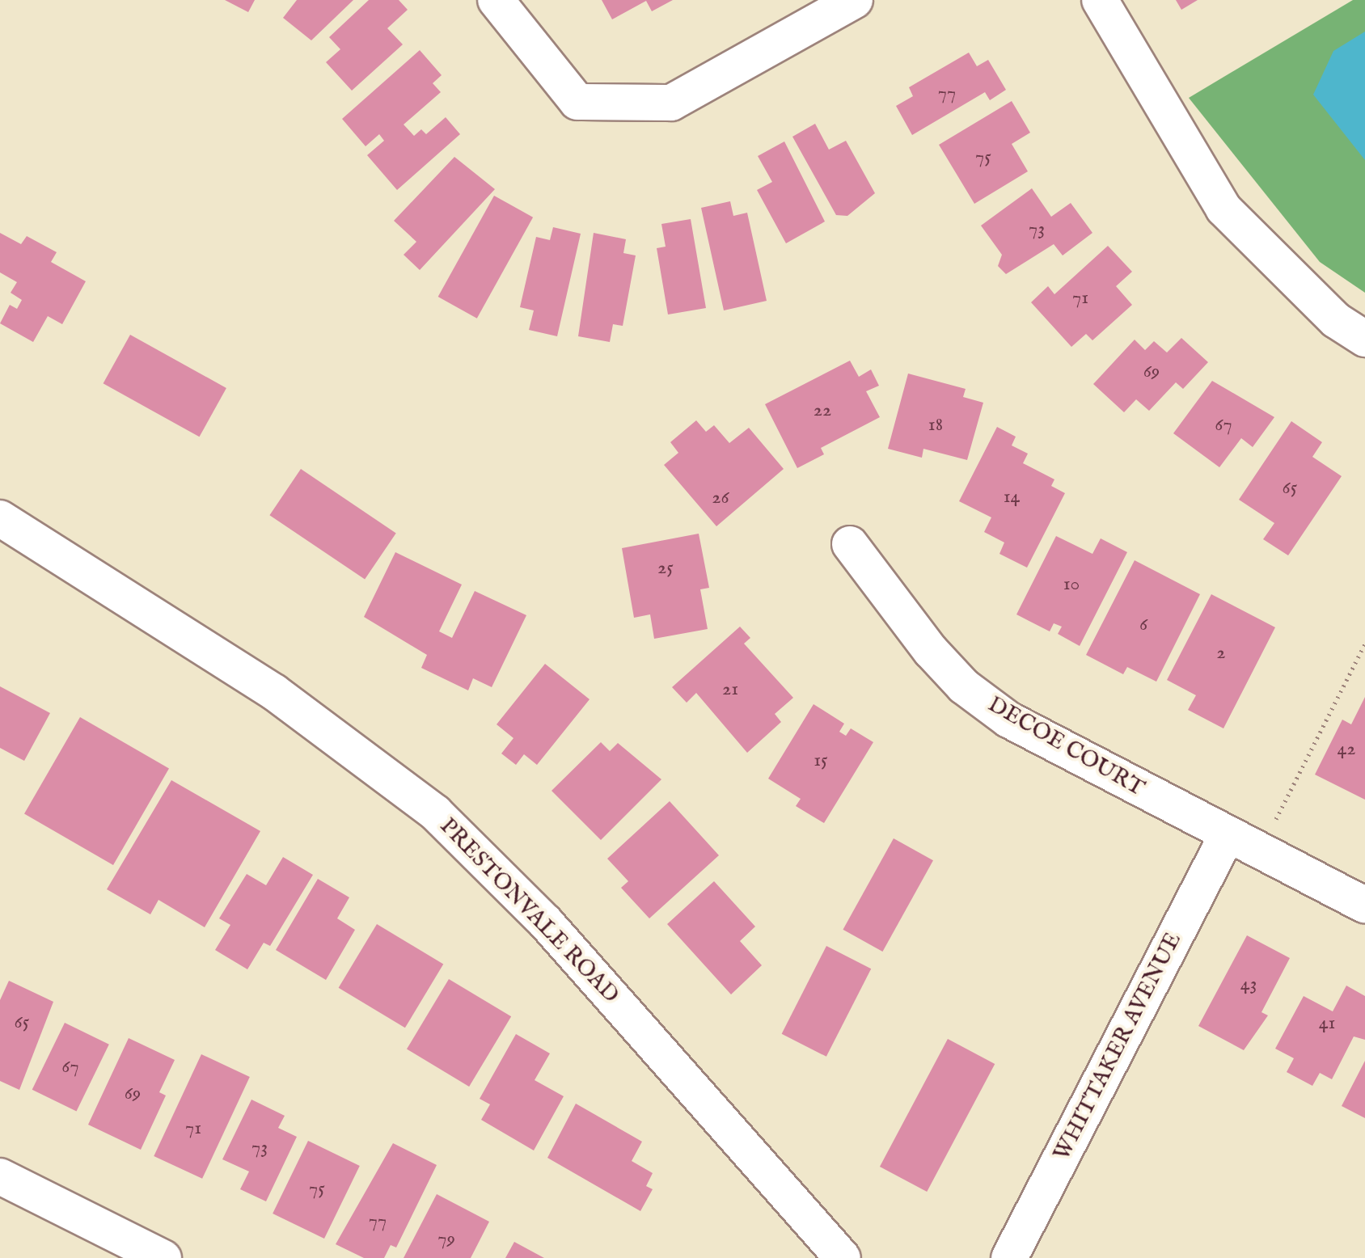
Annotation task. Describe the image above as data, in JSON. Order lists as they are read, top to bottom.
{
  "streets": {
    "street": ["DECOE COURT", "PRESTONVALE ROAD", "WHITTAKER AVENUE"]
  },
  "crossings": [
    ["DECOE COURT", "WHITTAKER AVENUE"]
  ],
  "house_numbers": [
    "77",
    "75",
    "73",
    "71",
    "69",
    "22",
    "18",
    "67",
    "65",
    "14",
    "26",
    "25",
    "10",
    "6",
    "2",
    "21",
    "42",
    "15",
    "43",
    "65",
    "41",
    "67",
    "69",
    "71",
    "73",
    "75",
    "77",
    "79"
  ]
}
